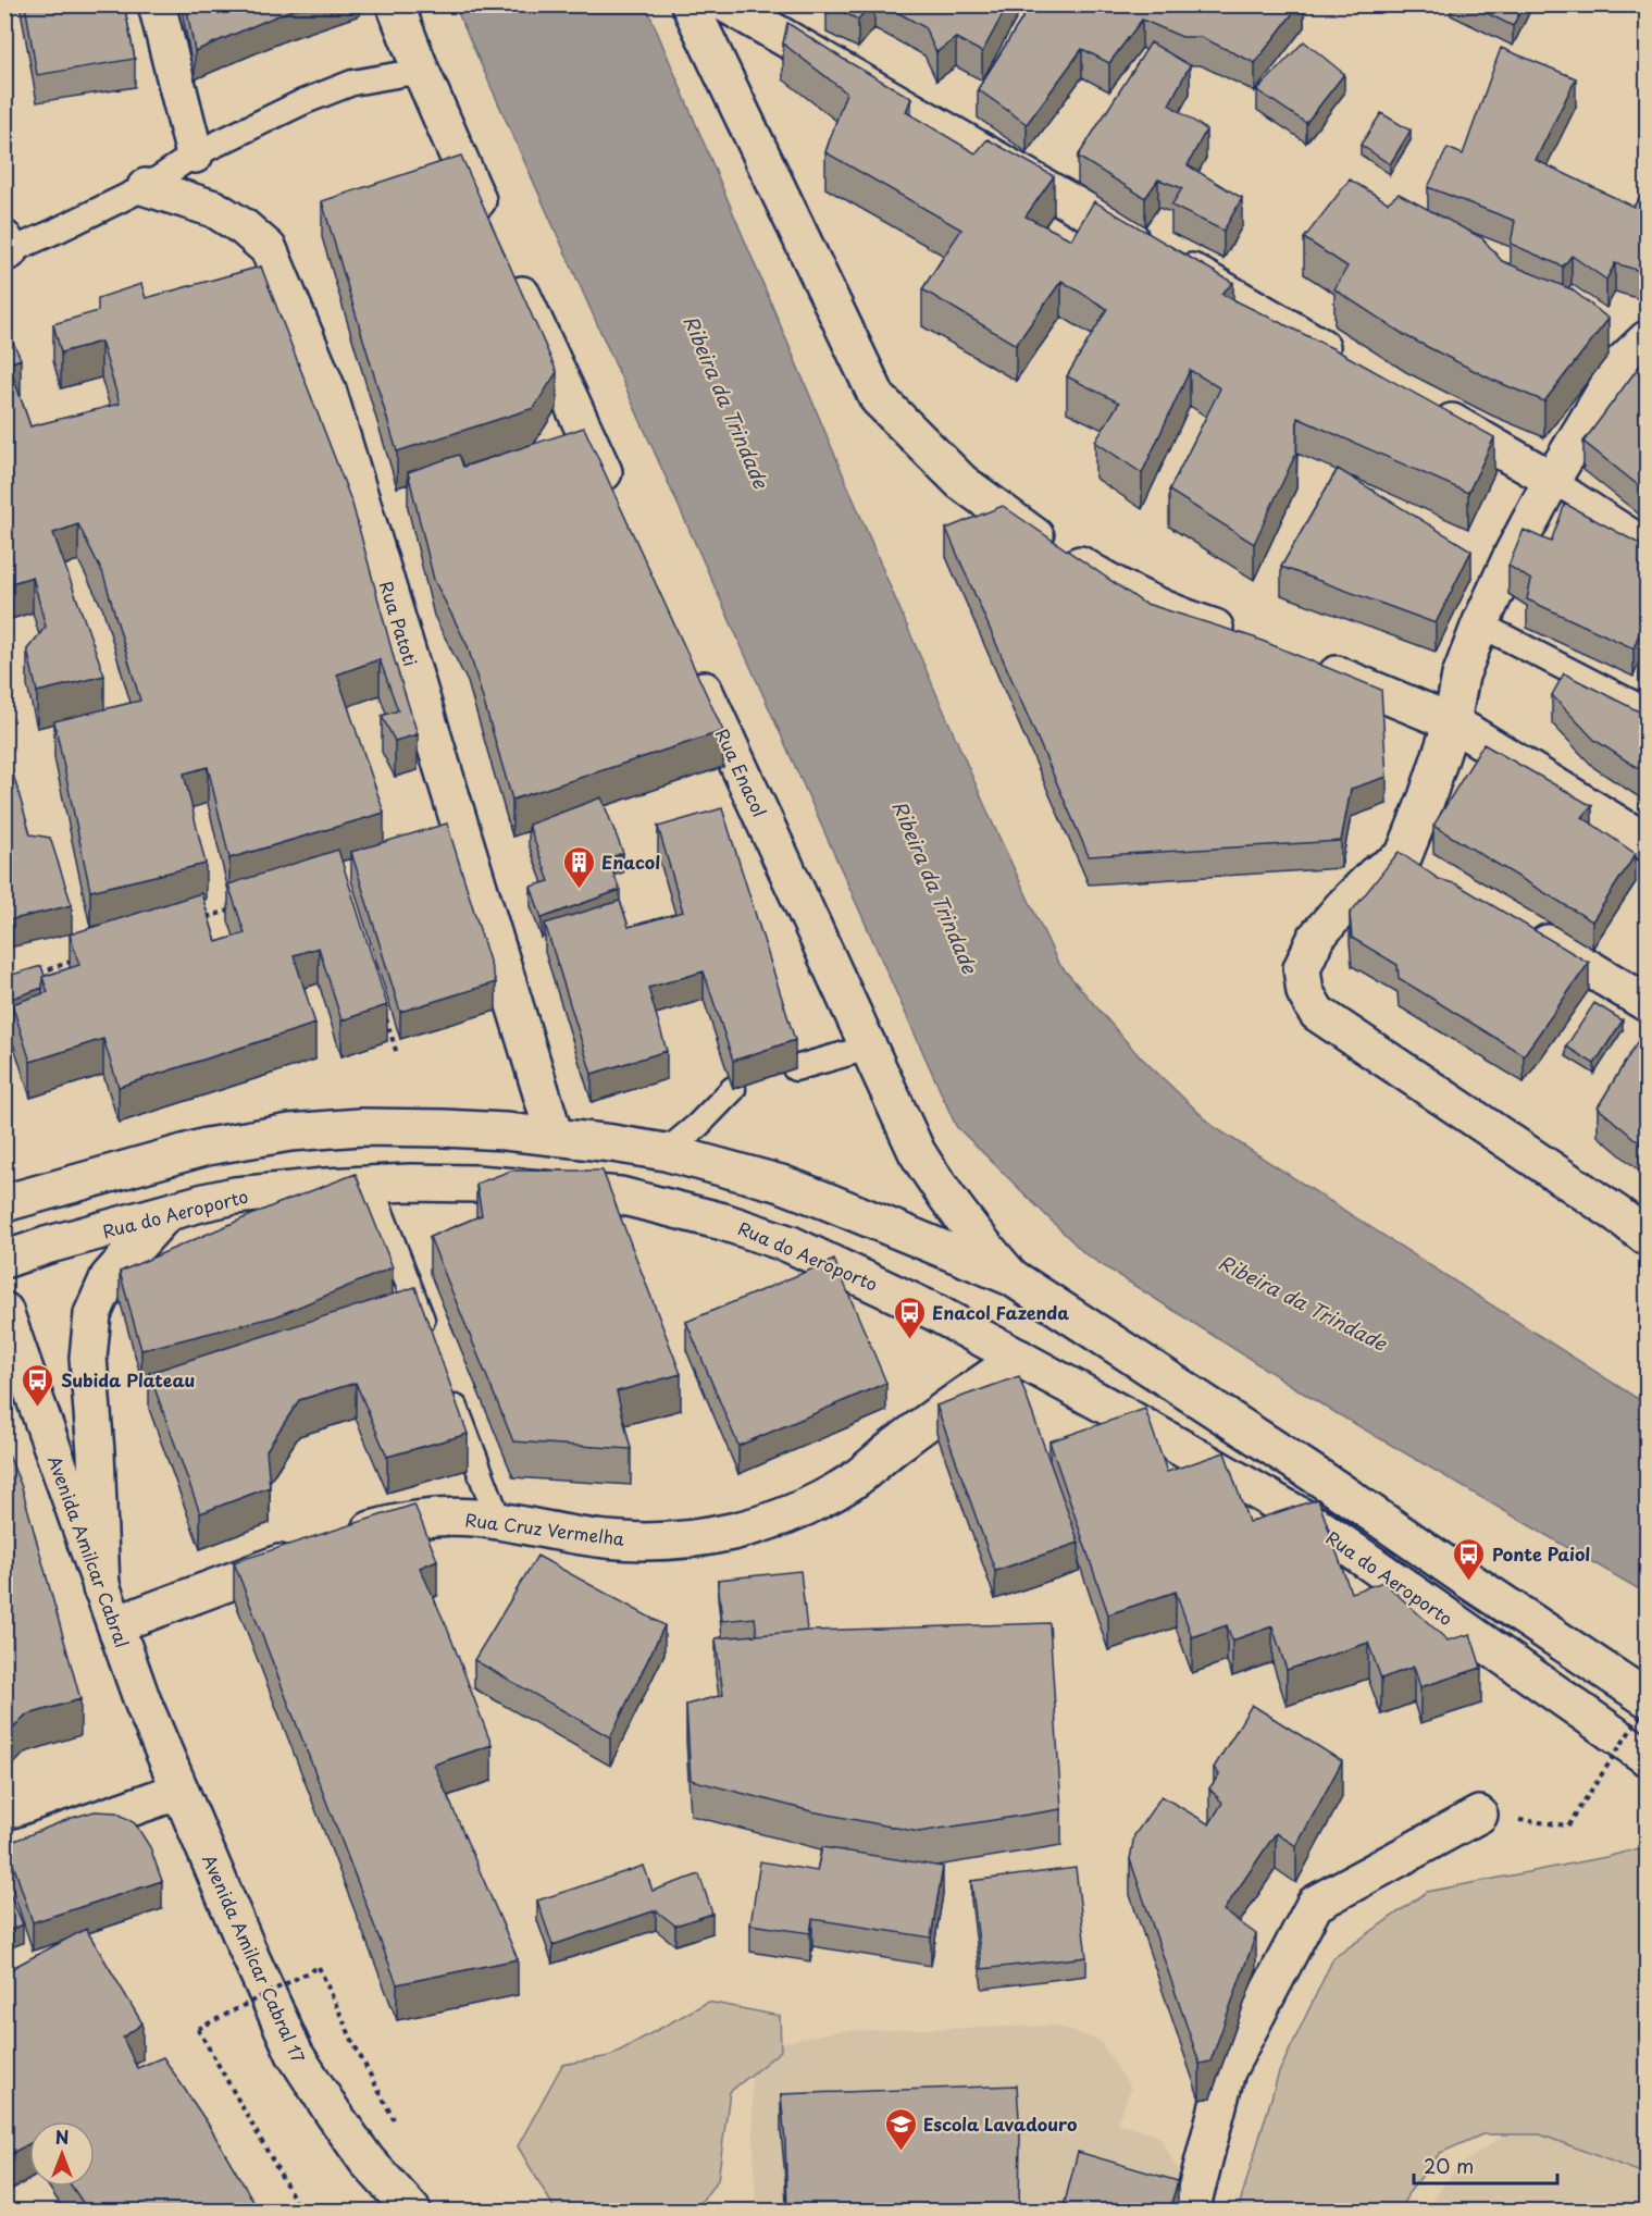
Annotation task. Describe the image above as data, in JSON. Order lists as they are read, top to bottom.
{
  "streets": {
    "street": [
      "Rua Patoti",
      "Rua Enacol",
      "Rua do Aeroporto",
      "Rua Cruz Vermelha",
      "Avenida Amilcar Cabral",
      "Avenida Amilcar Cabral 17"
    ]
  },
  "crossings": [
    ["Rua do Aeroporto", "Rua Cruz Vermelha"],
    ["Avenida Amilcar Cabral", "Avenida Amilcar Cabral 17"]
  ],
  "water": ["Ribeira da Trindade"],
  "places": {
    "building": ["Enacol"],
    "bus stop": ["Enacol Fazenda", "Subida Plateau", "Ponte Paiol"],
    "school or university": ["Escola Lavadouro"]
  },
  "scale_bar": "20 m",
  "north": "top"
}
